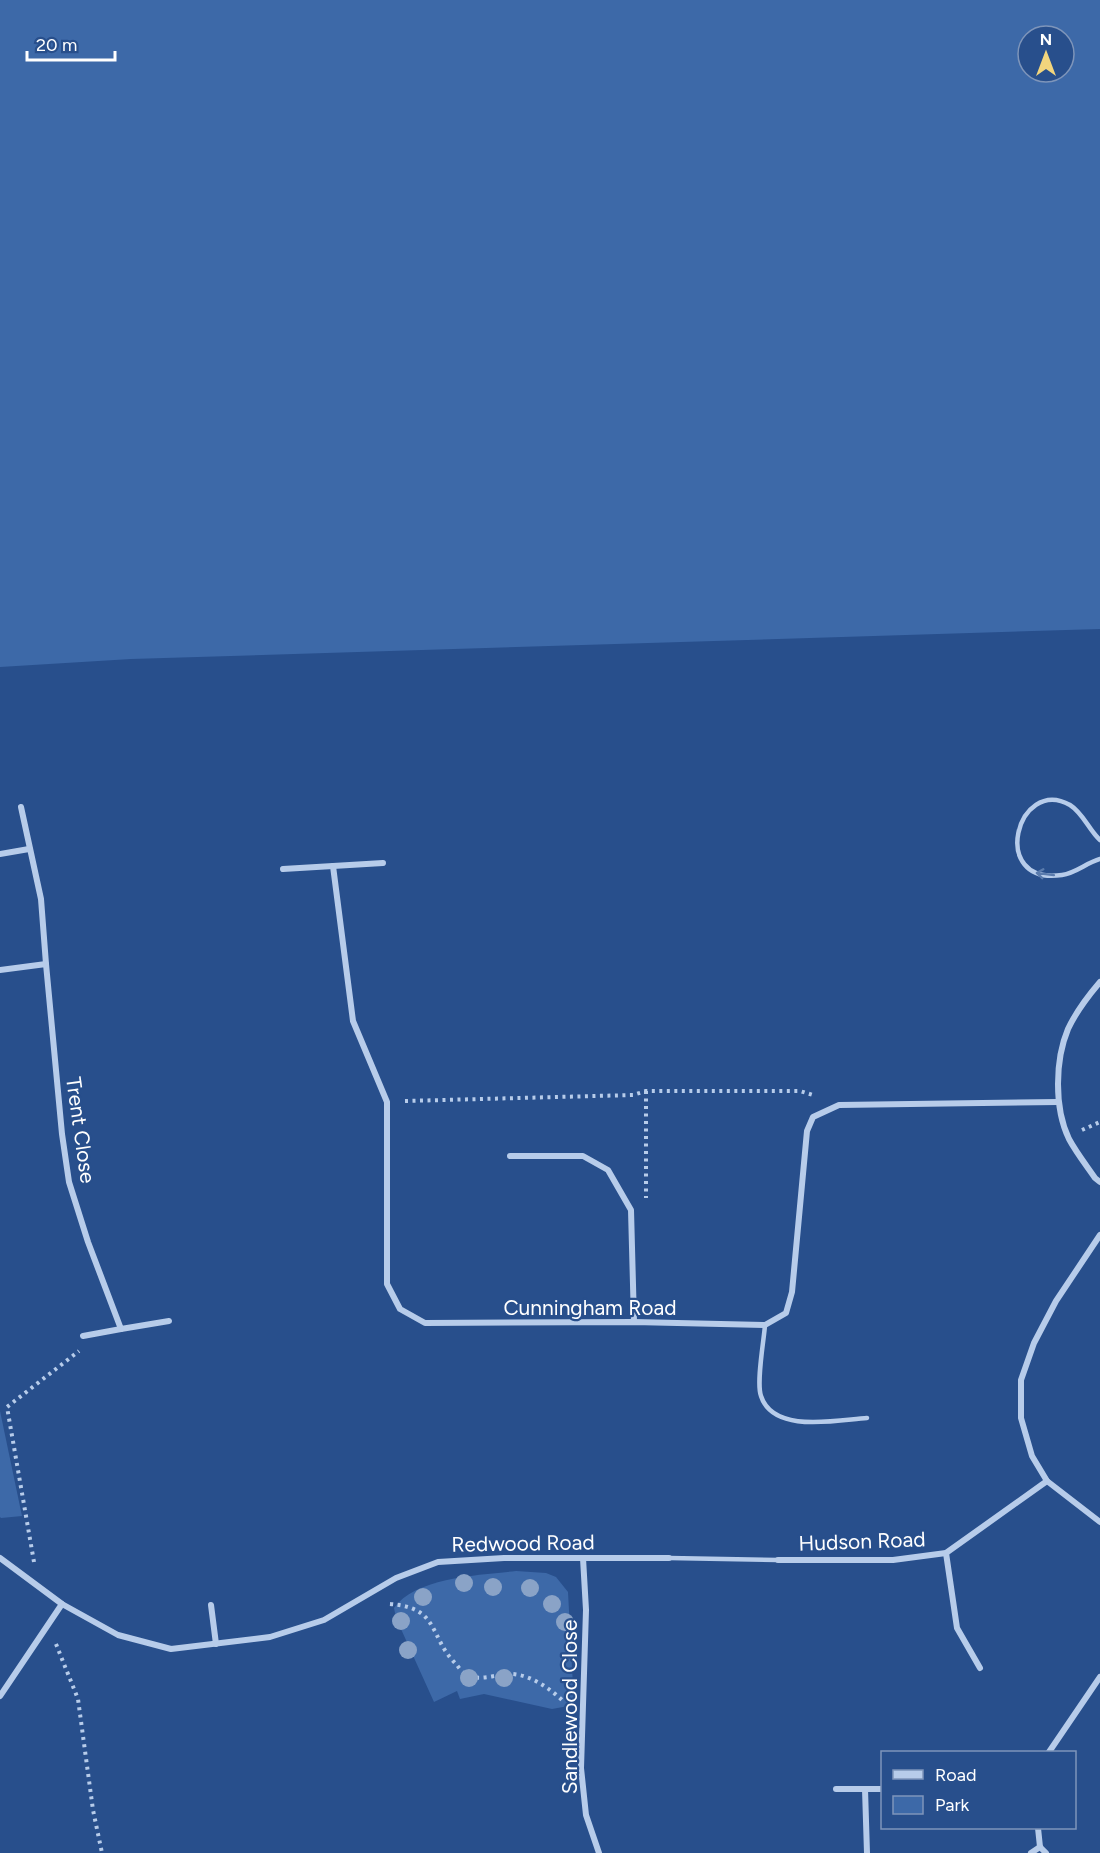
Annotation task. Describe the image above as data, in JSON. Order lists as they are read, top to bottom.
{
  "streets": {
    "street": [
      "Trent Close",
      "Cunningham Road",
      "Hudson Road",
      "Redwood Road",
      "Sandlewood Close"
    ]
  },
  "crossings": [
    ["Redwood Road", "Sandlewood Close"]
  ],
  "legend": ["Road", "Park"],
  "scale_bar": "20 m",
  "north": "top"
}
